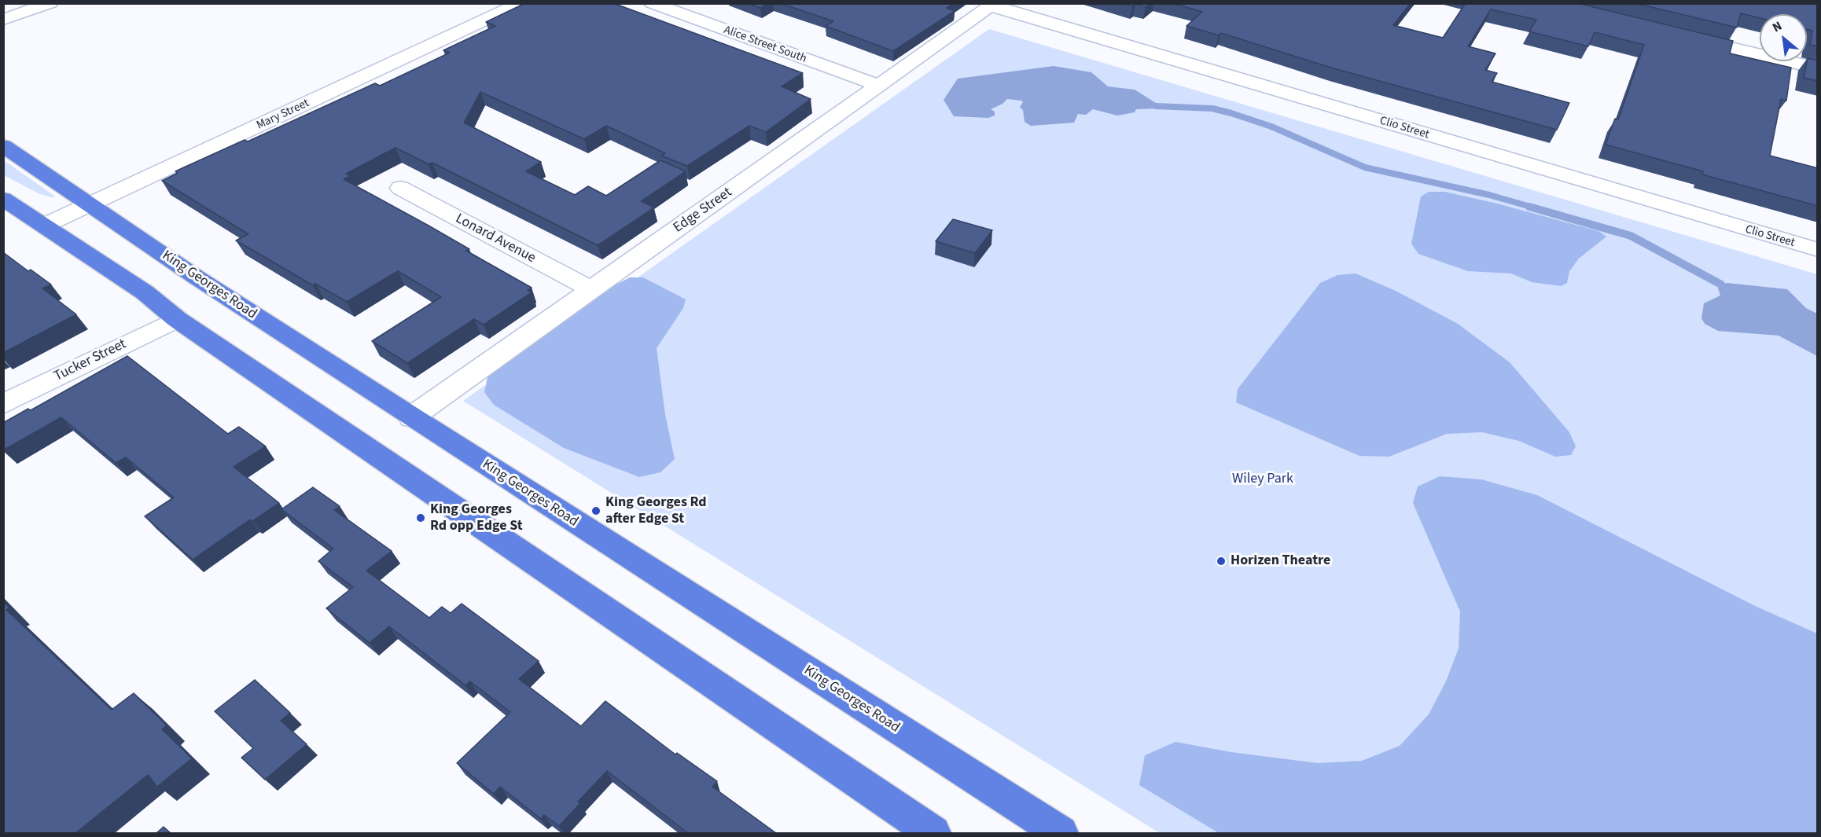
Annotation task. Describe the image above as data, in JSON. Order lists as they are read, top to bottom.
{
  "streets": {
    "highway": ["King Georges Road"],
    "street": [
      "Alice Street South",
      "Mary Street",
      "Clio Street",
      "Edge Street",
      "Lonard Avenue",
      "Tucker Street"
    ]
  },
  "crossings": [
    ["Alice Street South", "Edge Street"],
    ["Mary Street", "King Georges Road"],
    ["Clio Street", "Edge Street"],
    ["Edge Street", "Lonard Avenue"],
    ["Edge Street", "King Georges Road"]
  ],
  "parks": ["Wiley Park"],
  "places": ["King Georges Rd after Edge St", "King Georges Rd opp Edge St", "Horizen Theatre"],
  "north": "top left"
}
